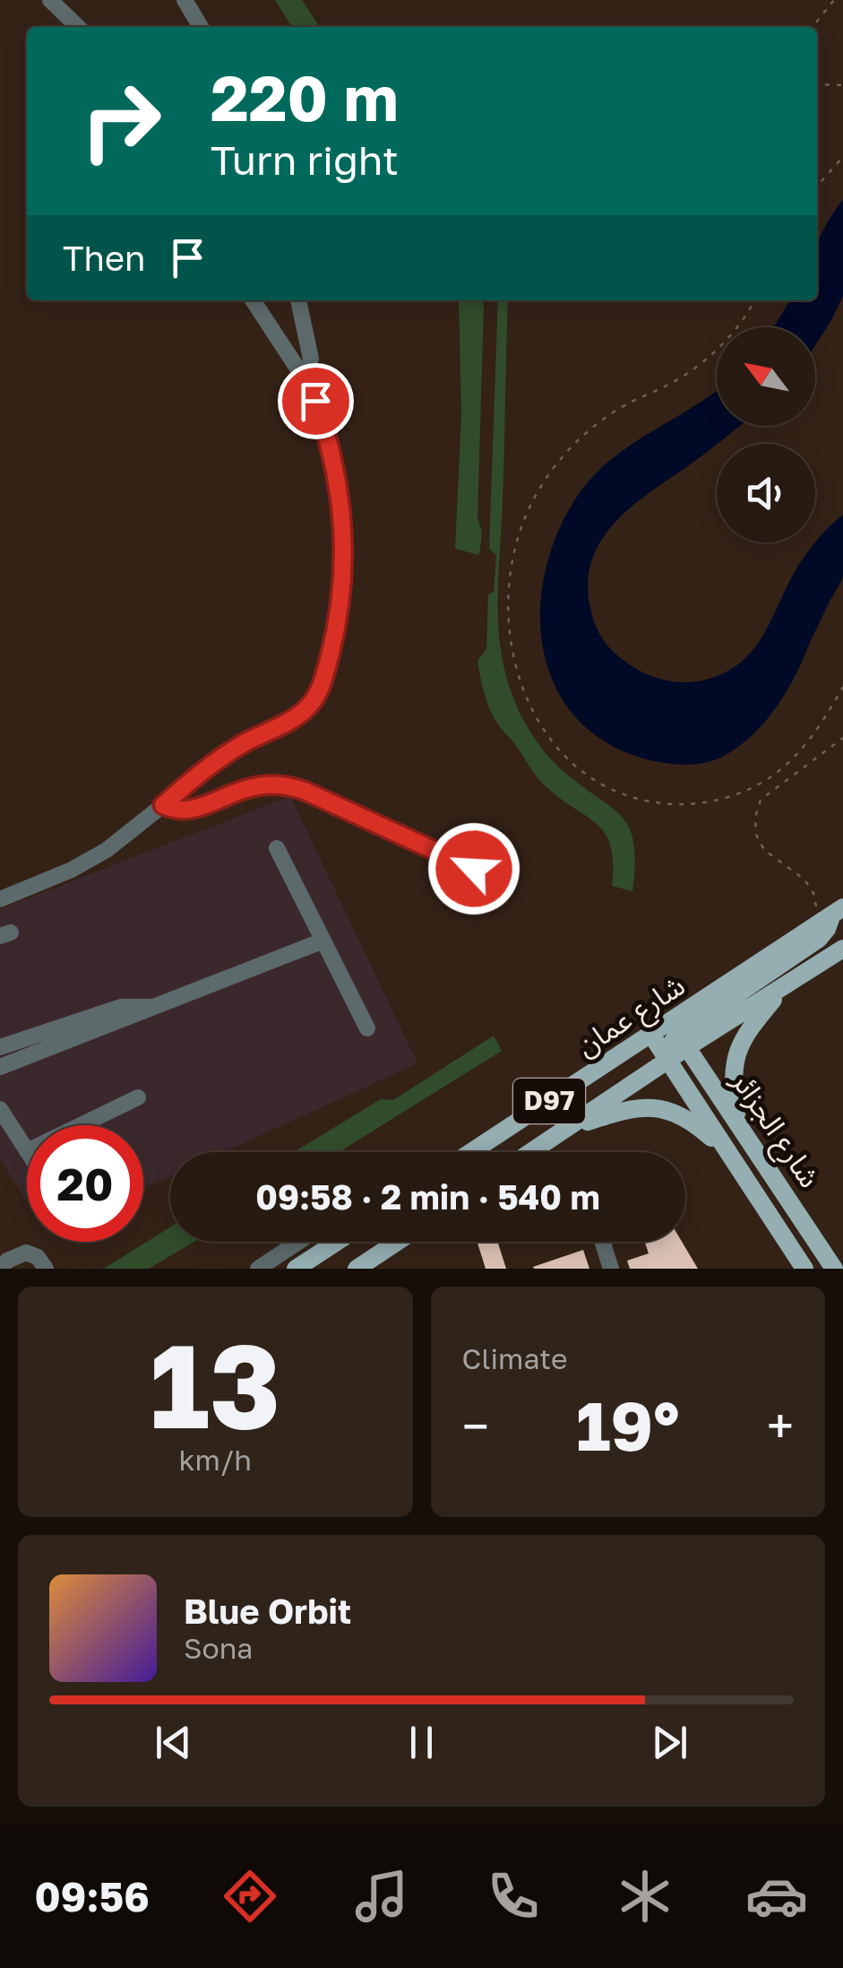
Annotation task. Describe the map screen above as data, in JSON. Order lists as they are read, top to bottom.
{
  "streets": {
    "main road": ["شارع عمان", "D97", "شارع الجزائر"]
  },
  "crossings": [
    ["شارع عمان", "شارع الجزائر"]
  ],
  "north": "top left",
  "page": {
    "turn": ["220 m", "Turn right"],
    "then": "Then",
    "limit": "20",
    "trip": "09:58 · 2 min · 540 m",
    "tile": [
      ["13", "km/h"],
      "Climate"
    ],
    "heat": ["−", "19°", "+"],
    "song": ["Blue Orbit", "Sona"],
    "tabs": "09:56"
  }
}
